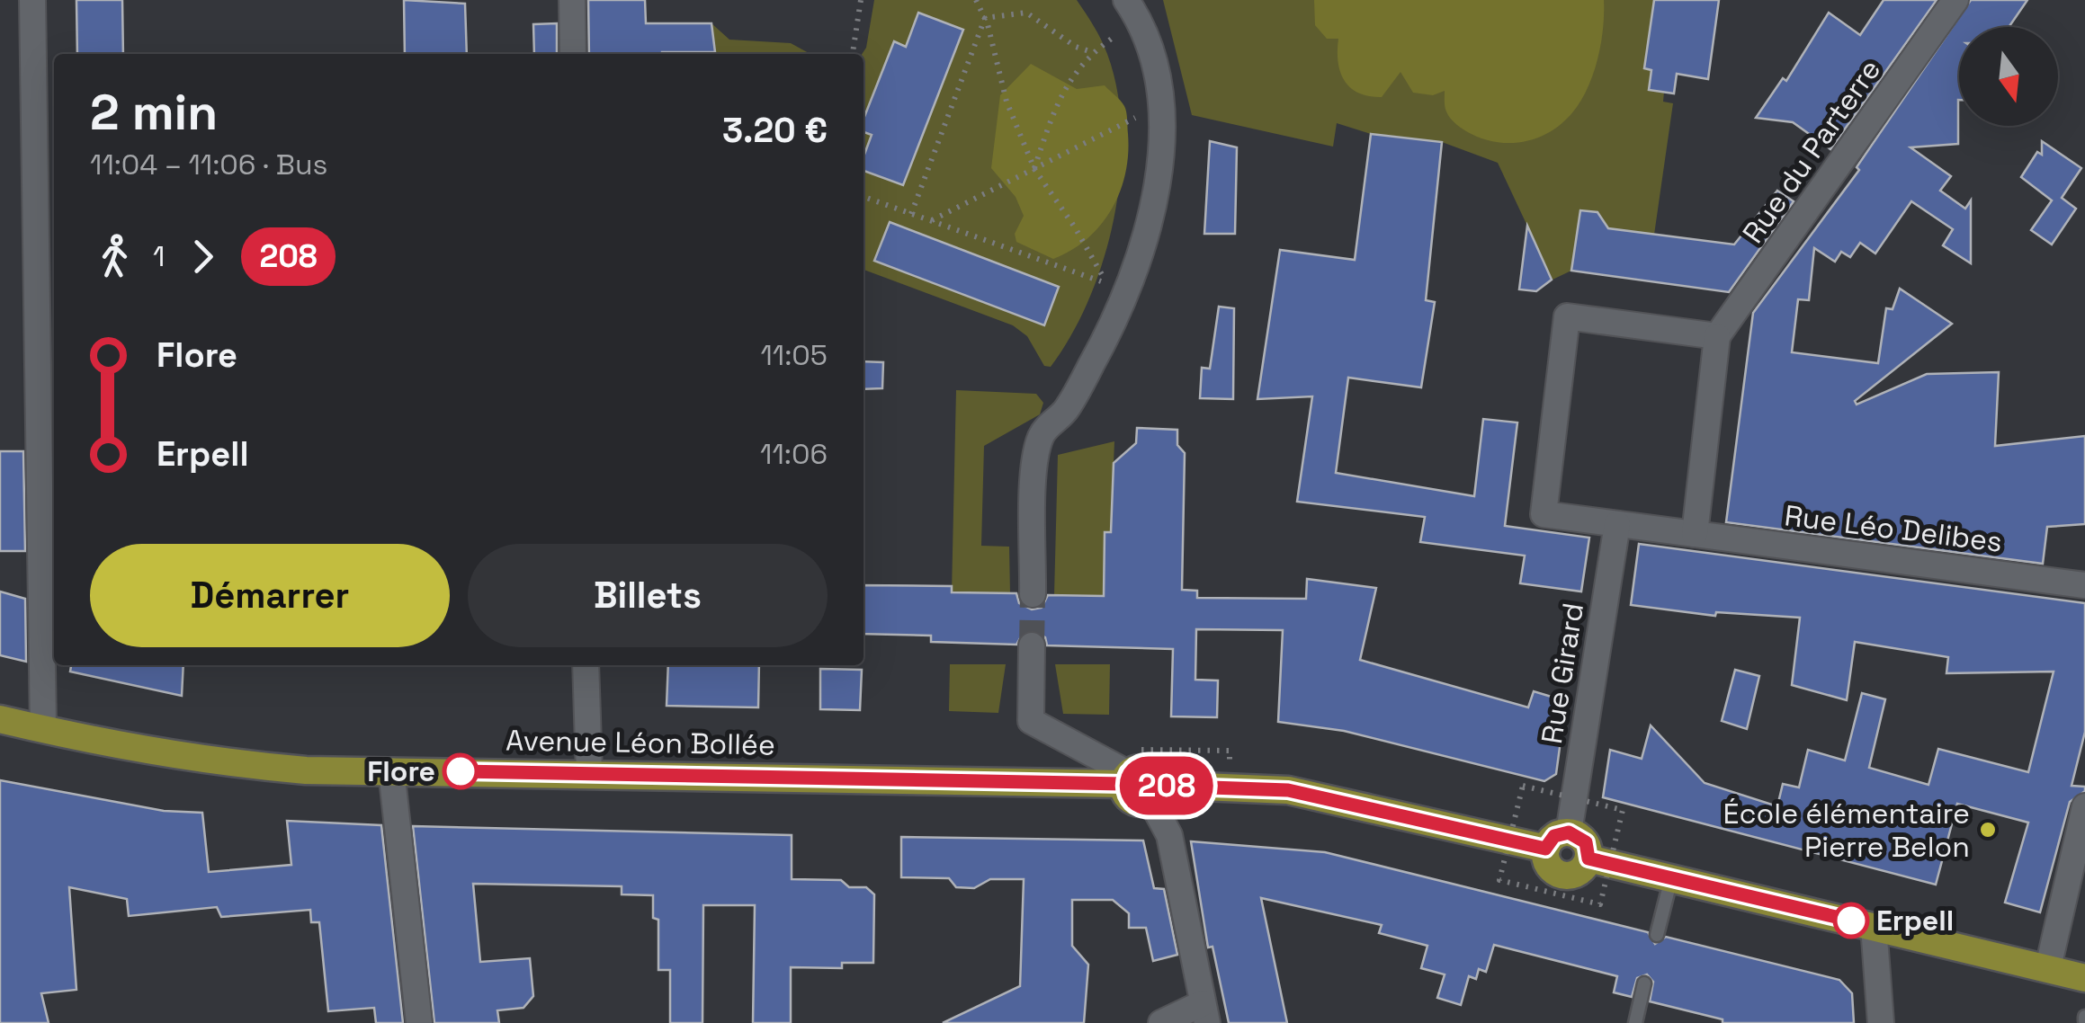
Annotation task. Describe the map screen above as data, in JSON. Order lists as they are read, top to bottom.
{
  "streets": {
    "main road": ["Avenue Léon Bollée"],
    "street": ["Rue du Parterre", "Rue Léo Delibes", "Rue Girard"]
  },
  "crossings": [
    ["Rue du Parterre", "Rue Léo Delibes"],
    ["Rue Léo Delibes", "Rue Girard"],
    ["Rue Girard", "Avenue Léon Bollée"]
  ],
  "places": ["Flore", "École élémentaire Pierre Belon", "Erpell"],
  "lines": ["bus line 208"],
  "north": "bottom",
  "page": {
    "on_map": "208",
    "heading": ["2 min", "11:04 – 11:06 · Bus", "3.20 €"],
    "legs": ["1", "208"],
    "list": [
      {
        "name": "Flore",
        "value": "11:05"
      },
      {
        "name": "Erpell",
        "value": "11:06"
      }
    ],
    "buttons": ["Démarrer", "Billets"]
  }
}
